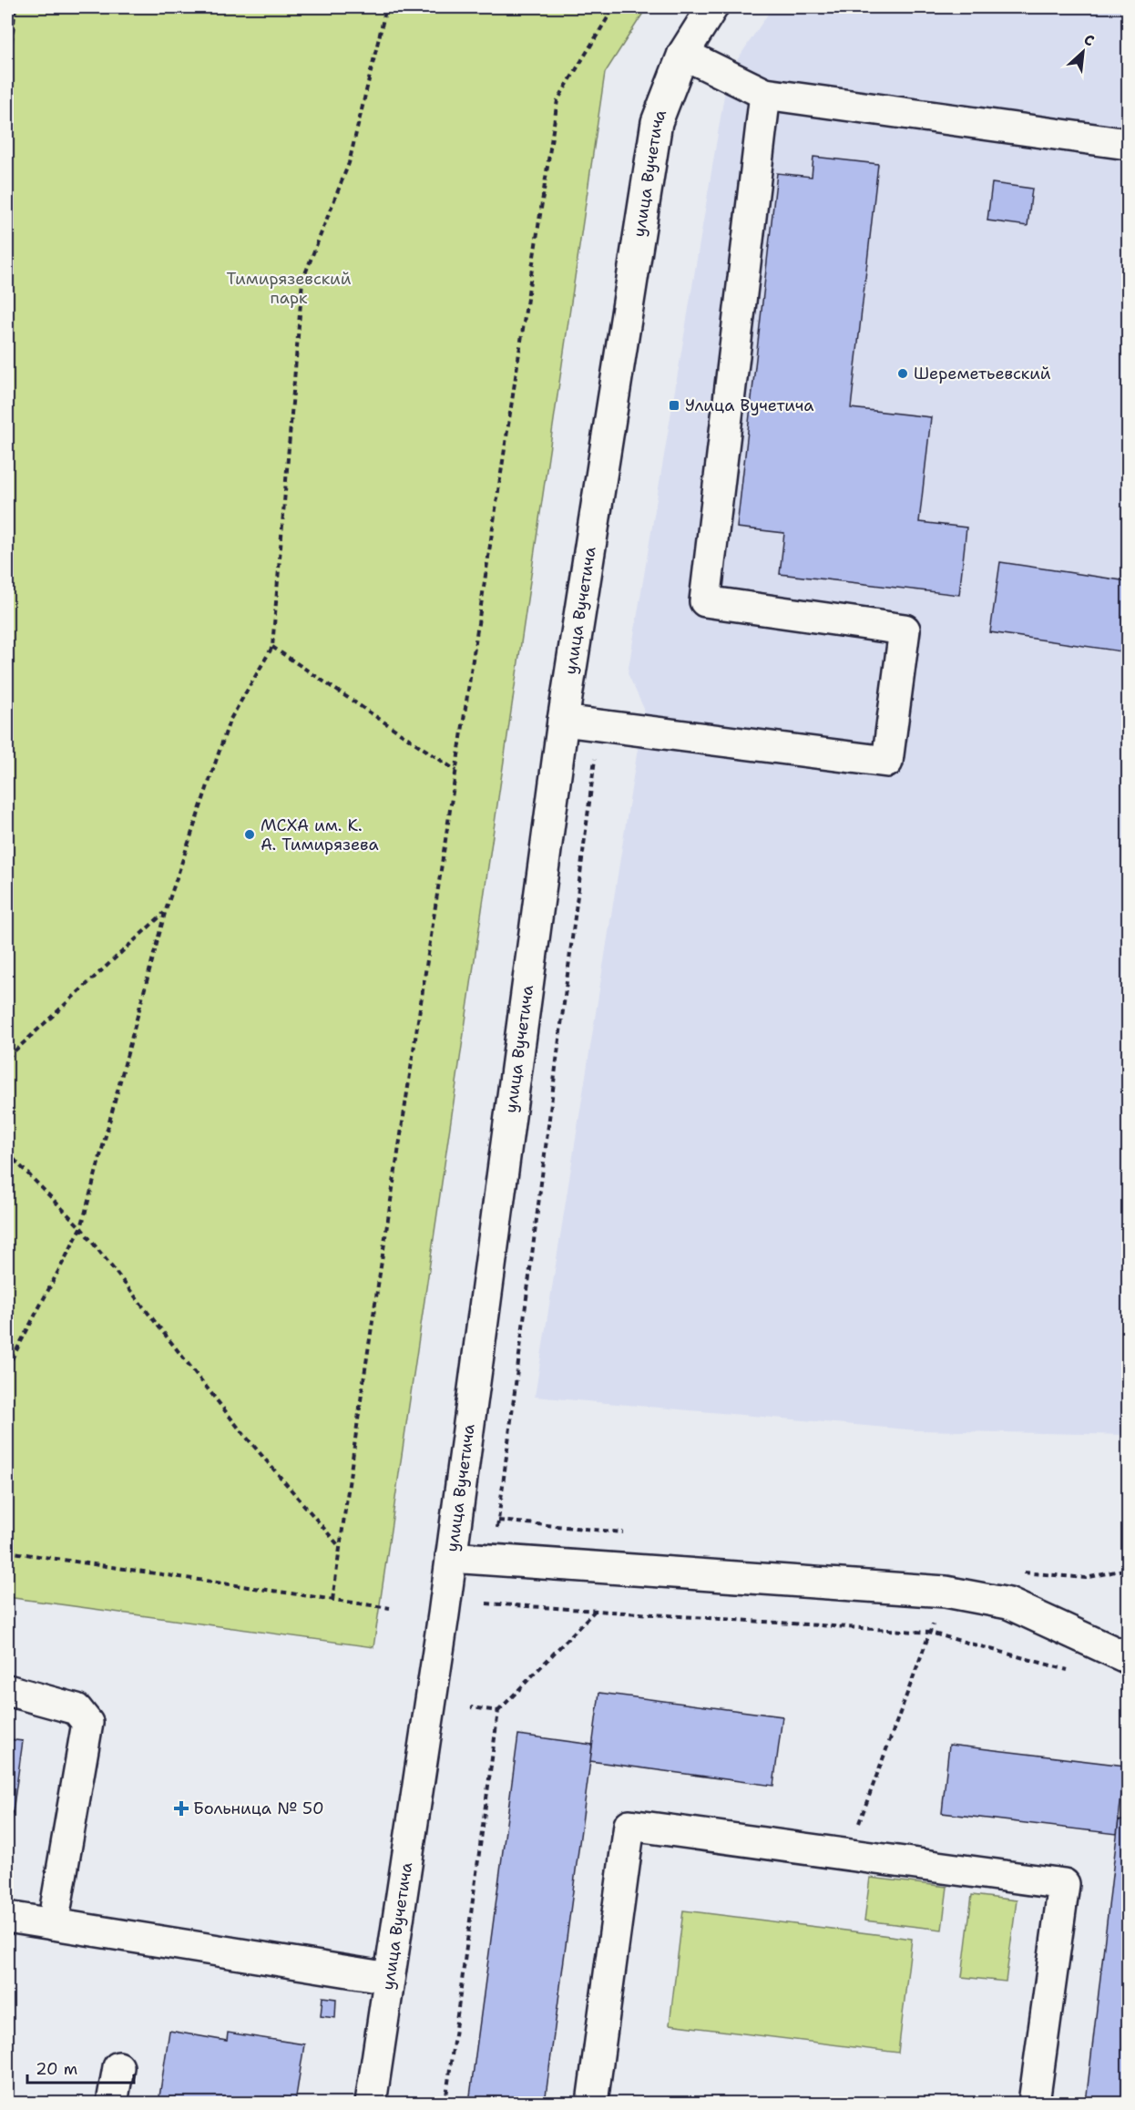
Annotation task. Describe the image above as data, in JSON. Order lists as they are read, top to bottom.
{
  "streets": {
    "street": ["улица Вучетича"]
  },
  "parks": ["Тимирязевский парк"],
  "places": {
    "other": ["Шереметьевский", "МСХА им. К. А. Тимирязева"],
    "transit": ["Улица Вучетича"],
    "health": ["Больница № 50"]
  },
  "scale_bar": "20 m",
  "north": "top right"
}
